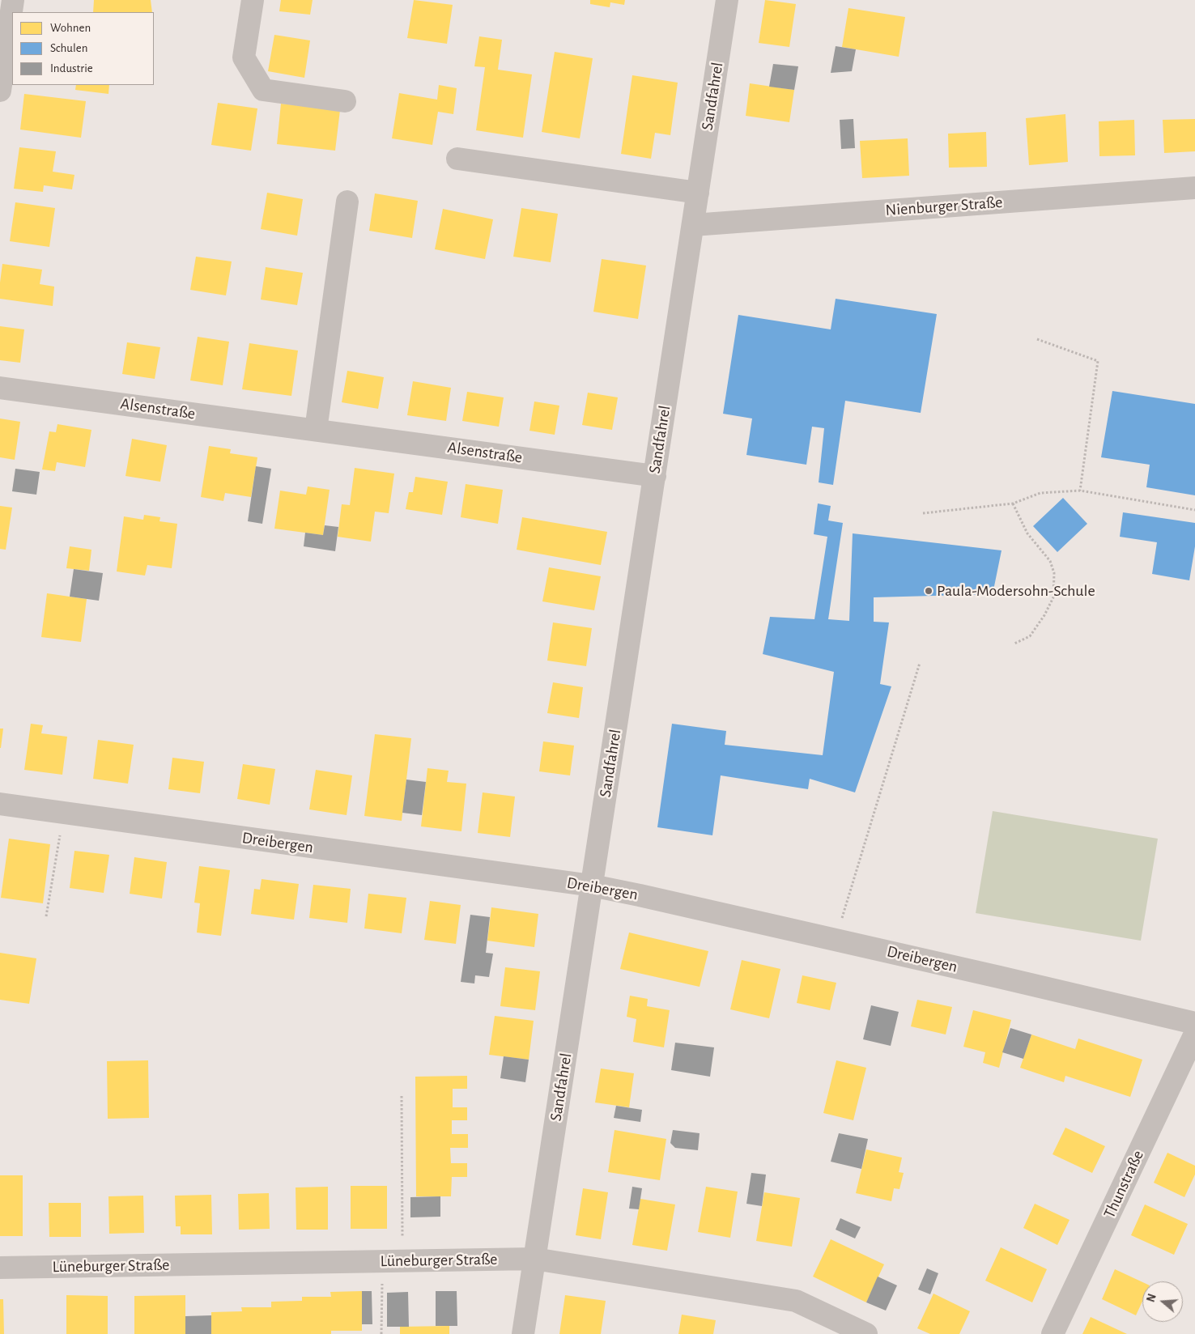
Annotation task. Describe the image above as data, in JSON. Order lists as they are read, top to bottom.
{
  "streets": {
    "street": [
      "Sandfahrel",
      "Nienburger Straße",
      "Alsenstraße",
      "Dreibergen",
      "Thunstraße",
      "Lüneburger Straße"
    ]
  },
  "crossings": [
    ["Sandfahrel", "Nienburger Straße"],
    ["Sandfahrel", "Alsenstraße"],
    ["Sandfahrel", "Dreibergen"],
    ["Sandfahrel", "Lüneburger Straße"]
  ],
  "places": ["Paula-Modersohn-Schule"],
  "legend": ["Wohnen", "Schulen", "Industrie"],
  "north": "left"
}
